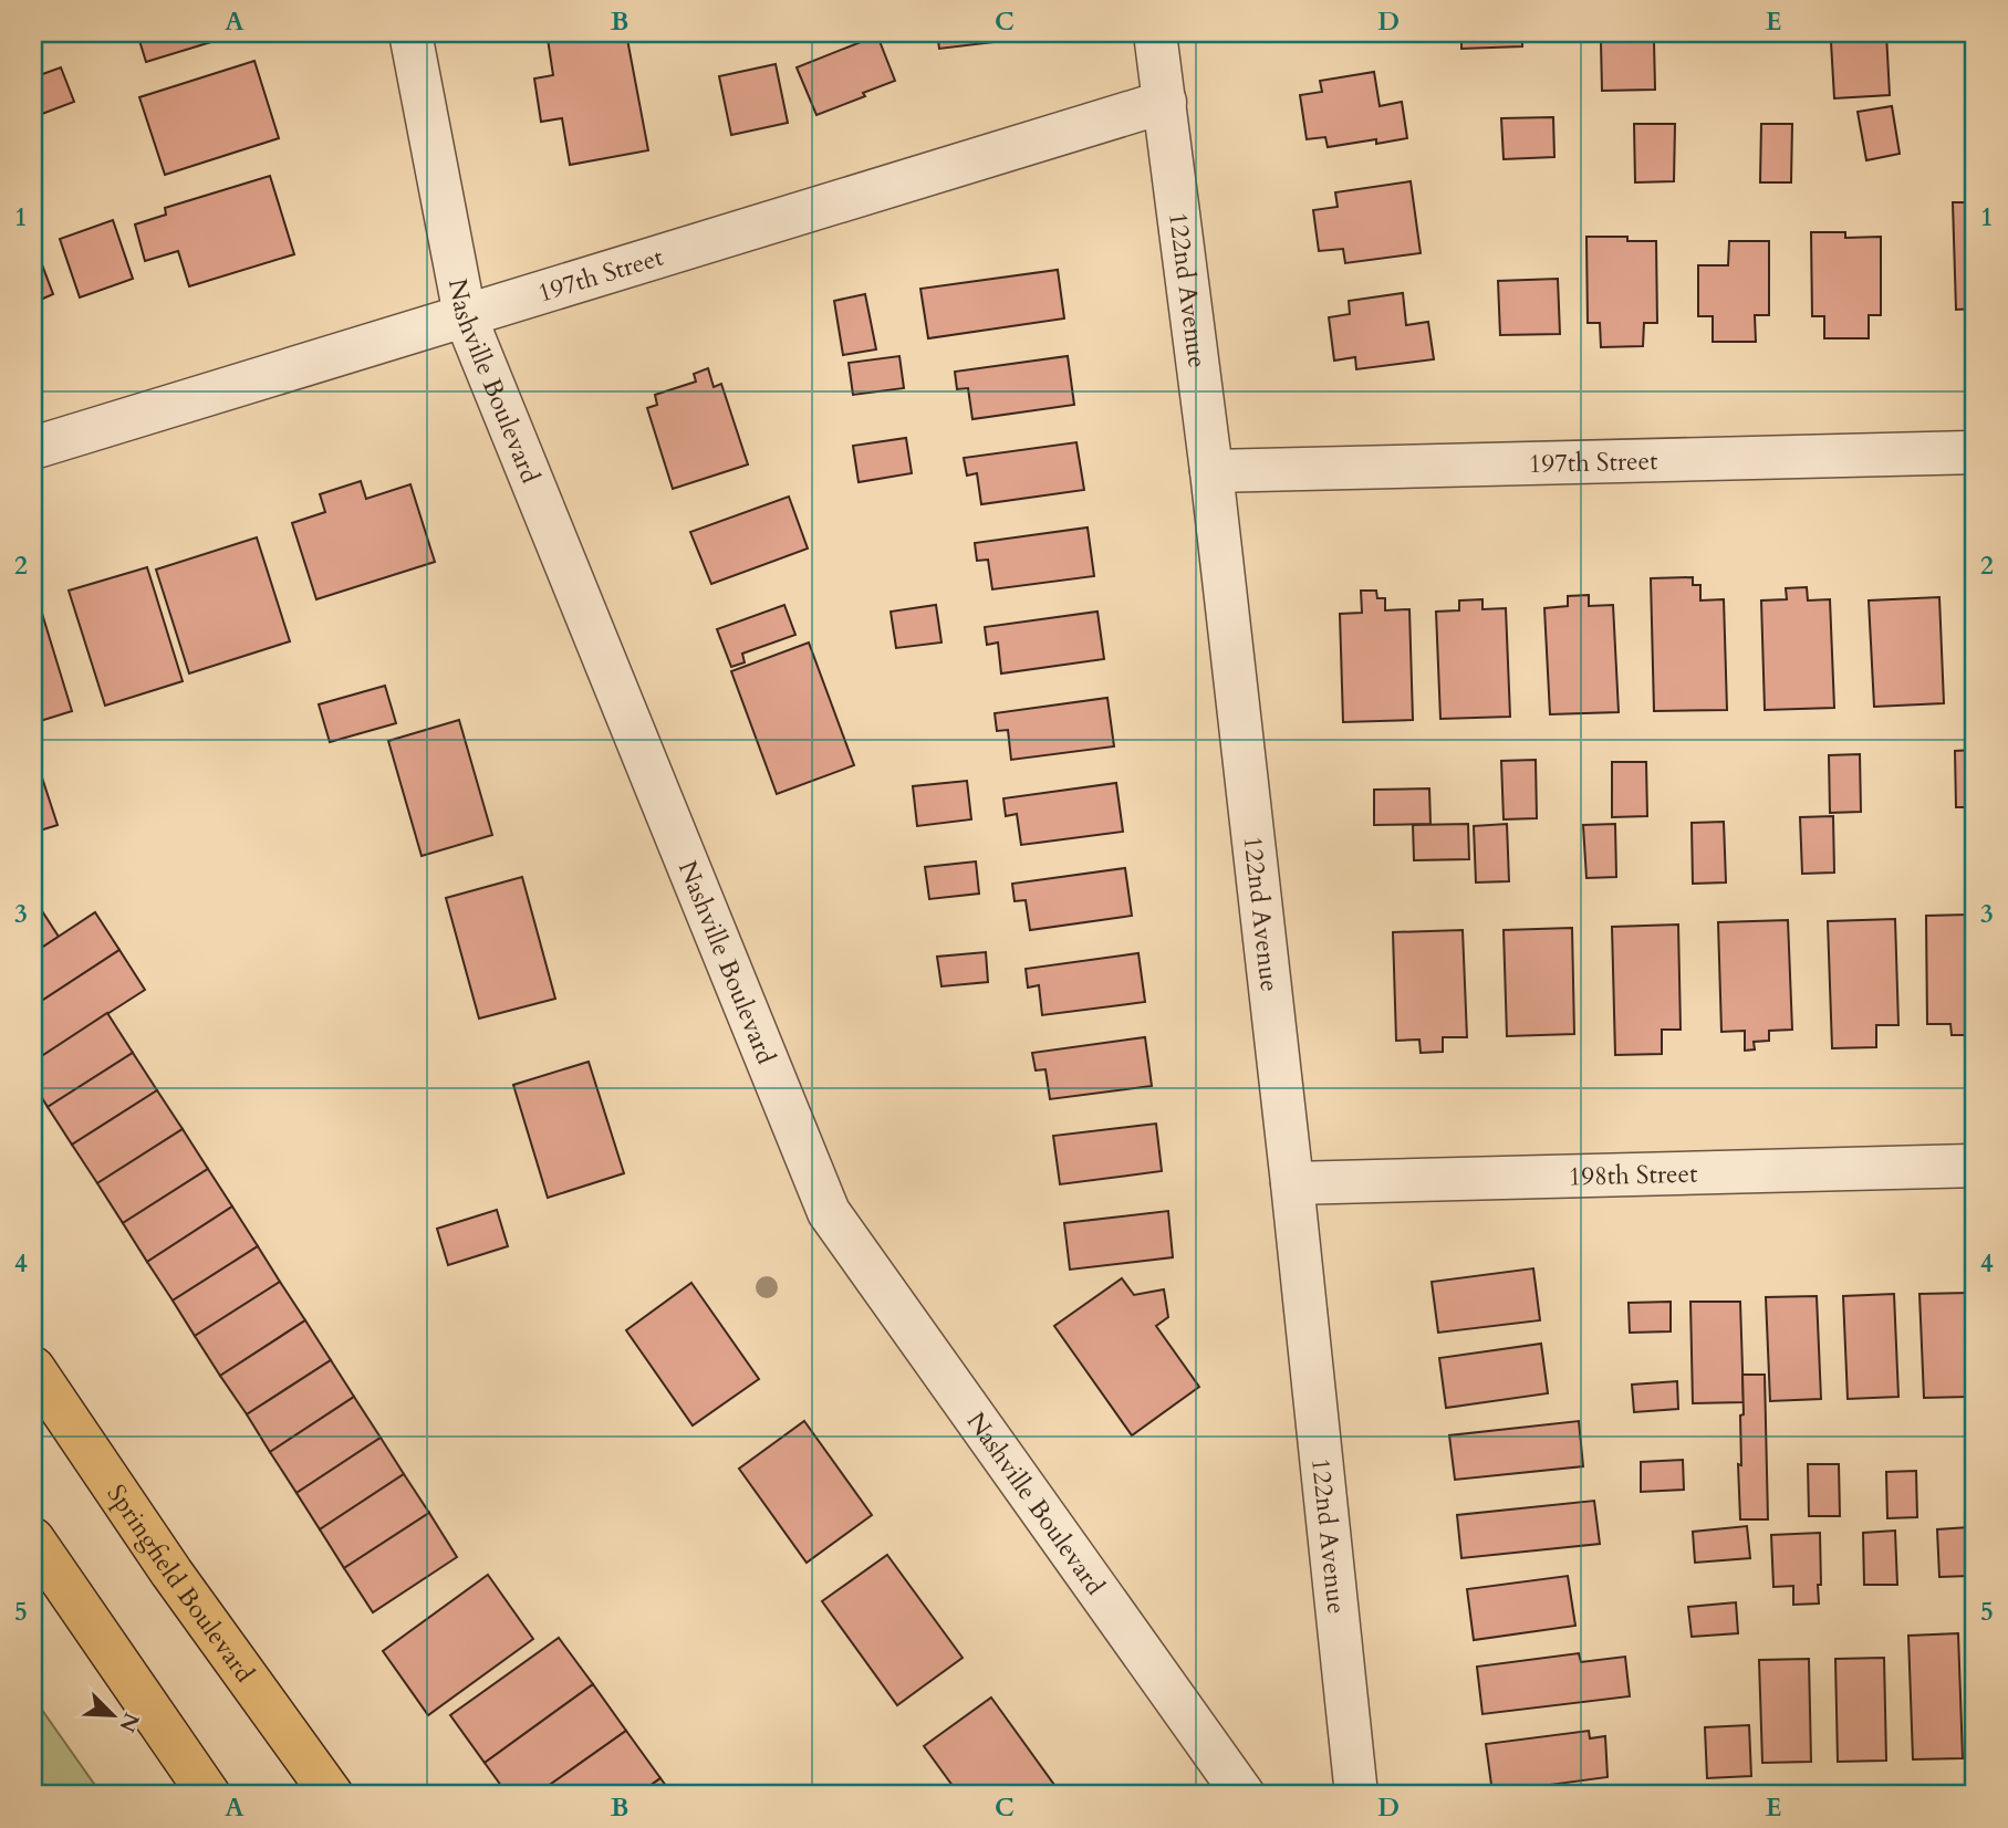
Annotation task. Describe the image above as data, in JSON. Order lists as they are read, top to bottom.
{
  "streets": {
    "main road": ["Springfield Boulevard"],
    "street": [
      "197th Street",
      "122nd Avenue",
      "Nashville Boulevard",
      "198th Street"
    ]
  },
  "crossings": [
    ["197th Street", "122nd Avenue"],
    ["197th Street", "Nashville Boulevard"],
    ["122nd Avenue", "198th Street"]
  ],
  "north": "bottom right",
  "grid": {
    "columns": [
      "A",
      "B",
      "C",
      "D",
      "E"
    ],
    "rows": [
      "1",
      "2",
      "3",
      "4",
      "5"
    ]
  }
}
